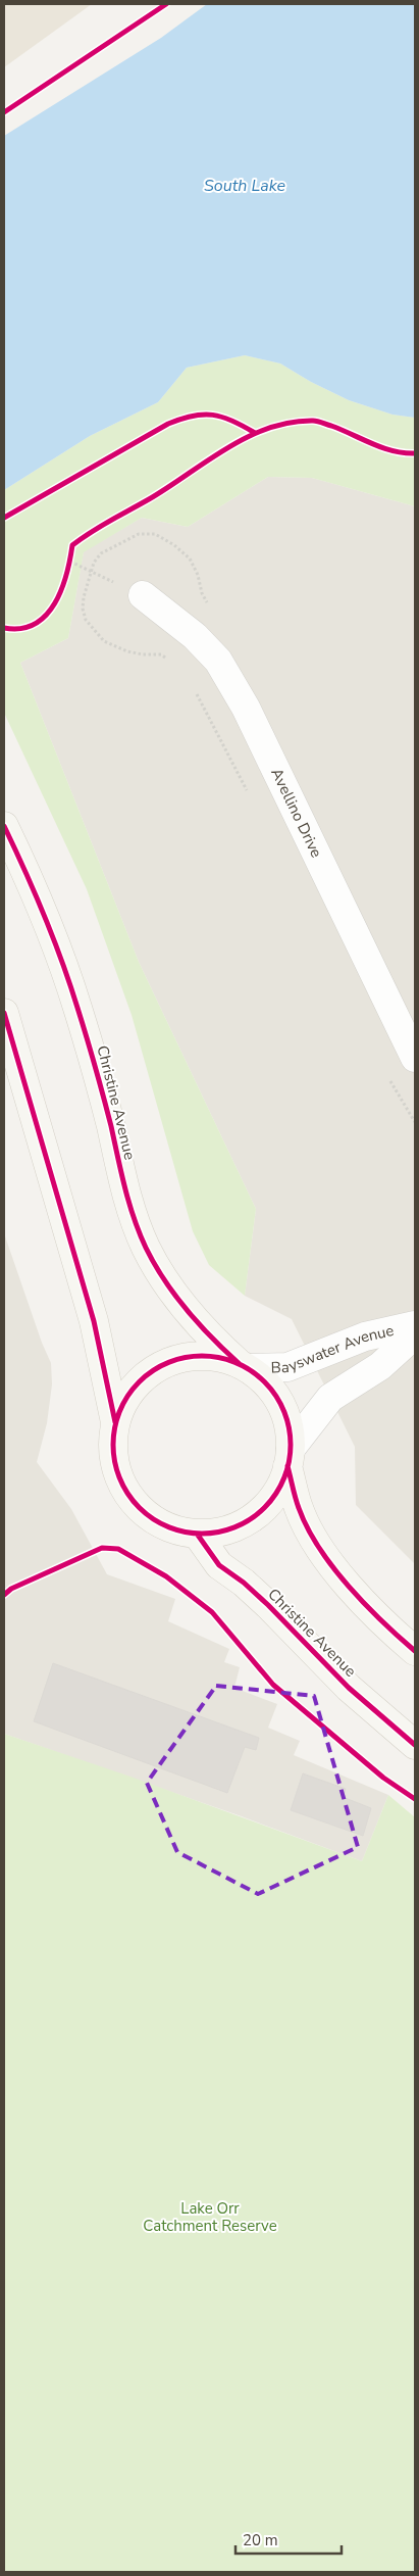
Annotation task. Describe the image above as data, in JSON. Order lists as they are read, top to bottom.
{
  "streets": {
    "main road": ["Christine Avenue"],
    "street": ["Avellino Drive", "Bayswater Avenue"]
  },
  "crossings": [
    ["Christine Avenue", "Bayswater Avenue"]
  ],
  "water": ["South Lake"],
  "parks": ["Lake Orr Catchment Reserve"],
  "scale_bar": "20 m"
}
